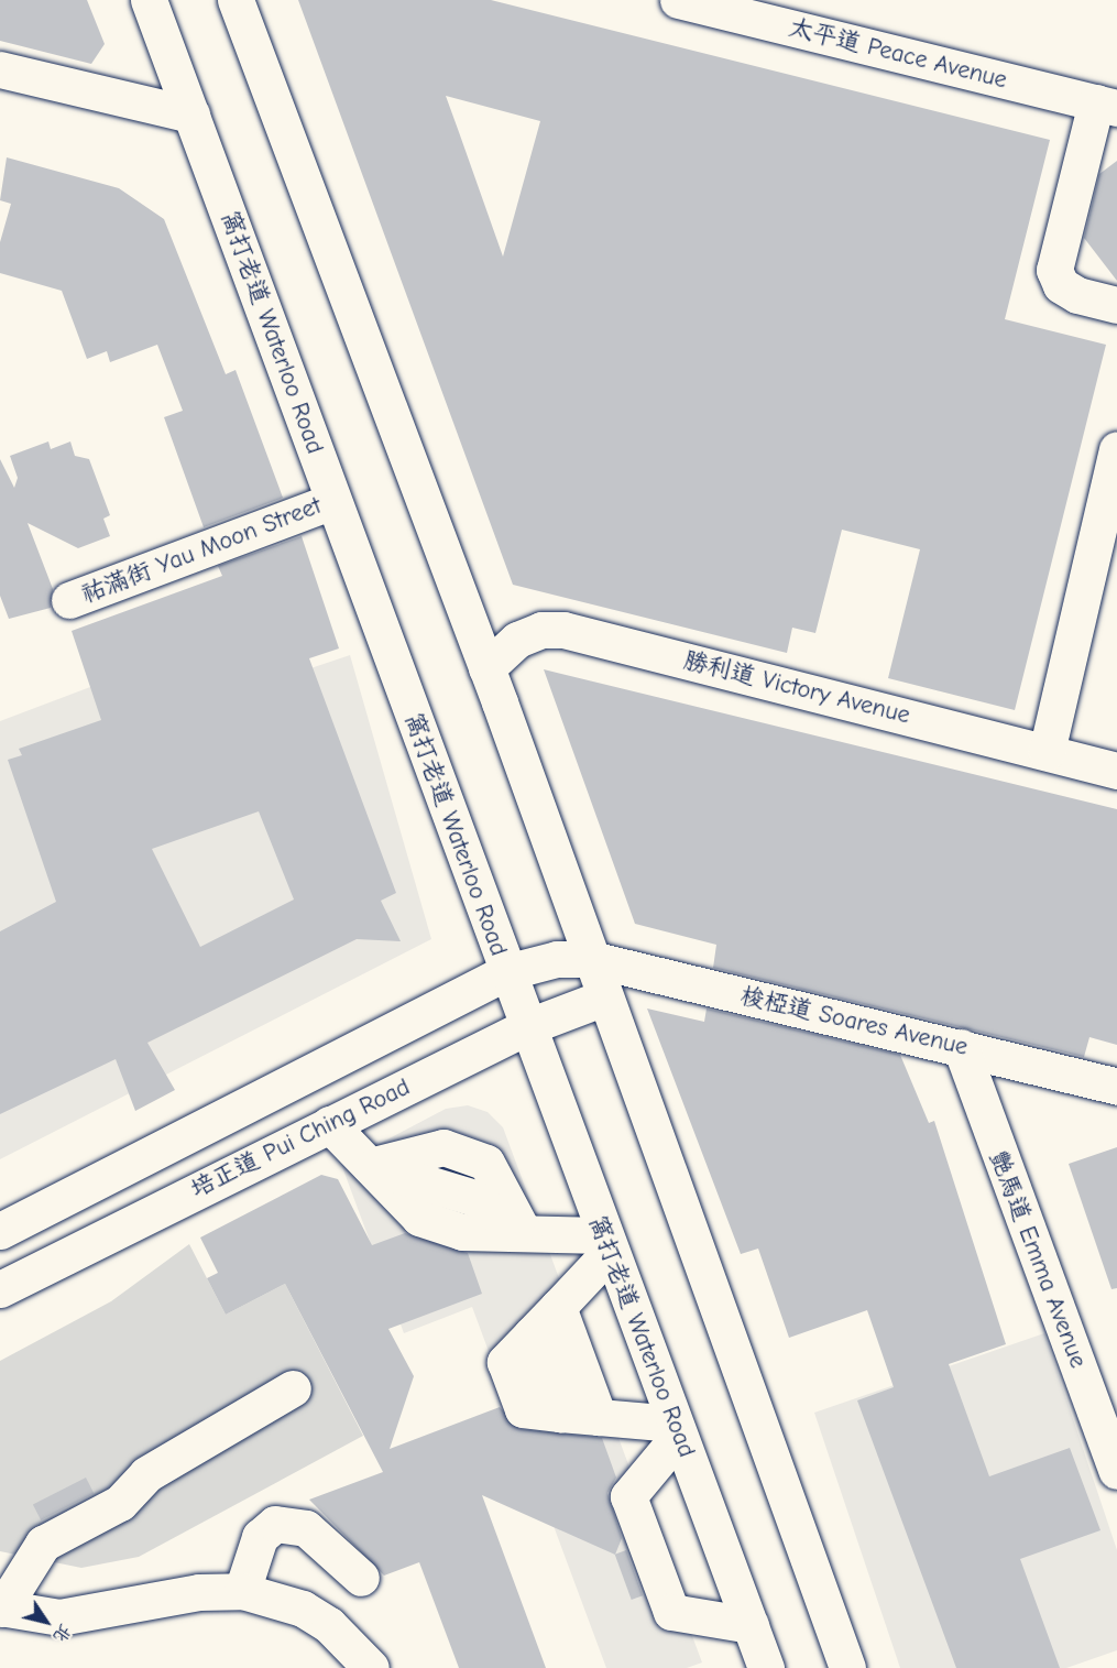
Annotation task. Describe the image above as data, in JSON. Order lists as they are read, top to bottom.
{
  "streets": {
    "main road": [
      "太平道 Peace Avenue",
      "窩打老道 Waterloo Road",
      "祐滿街 Yau Moon Street",
      "勝利道 Victory Avenue",
      "梭椏道 Soares Avenue",
      "培正道 Pui Ching Road",
      "艷馬道 Emma Avenue"
    ]
  },
  "crossings": [
    ["窩打老道 Waterloo Road", "祐滿街 Yau Moon Street"],
    ["窩打老道 Waterloo Road", "培正道 Pui Ching Road"],
    ["梭椏道 Soares Avenue", "培正道 Pui Ching Road"],
    ["梭椏道 Soares Avenue", "艷馬道 Emma Avenue"]
  ],
  "north": "bottom right"
}
